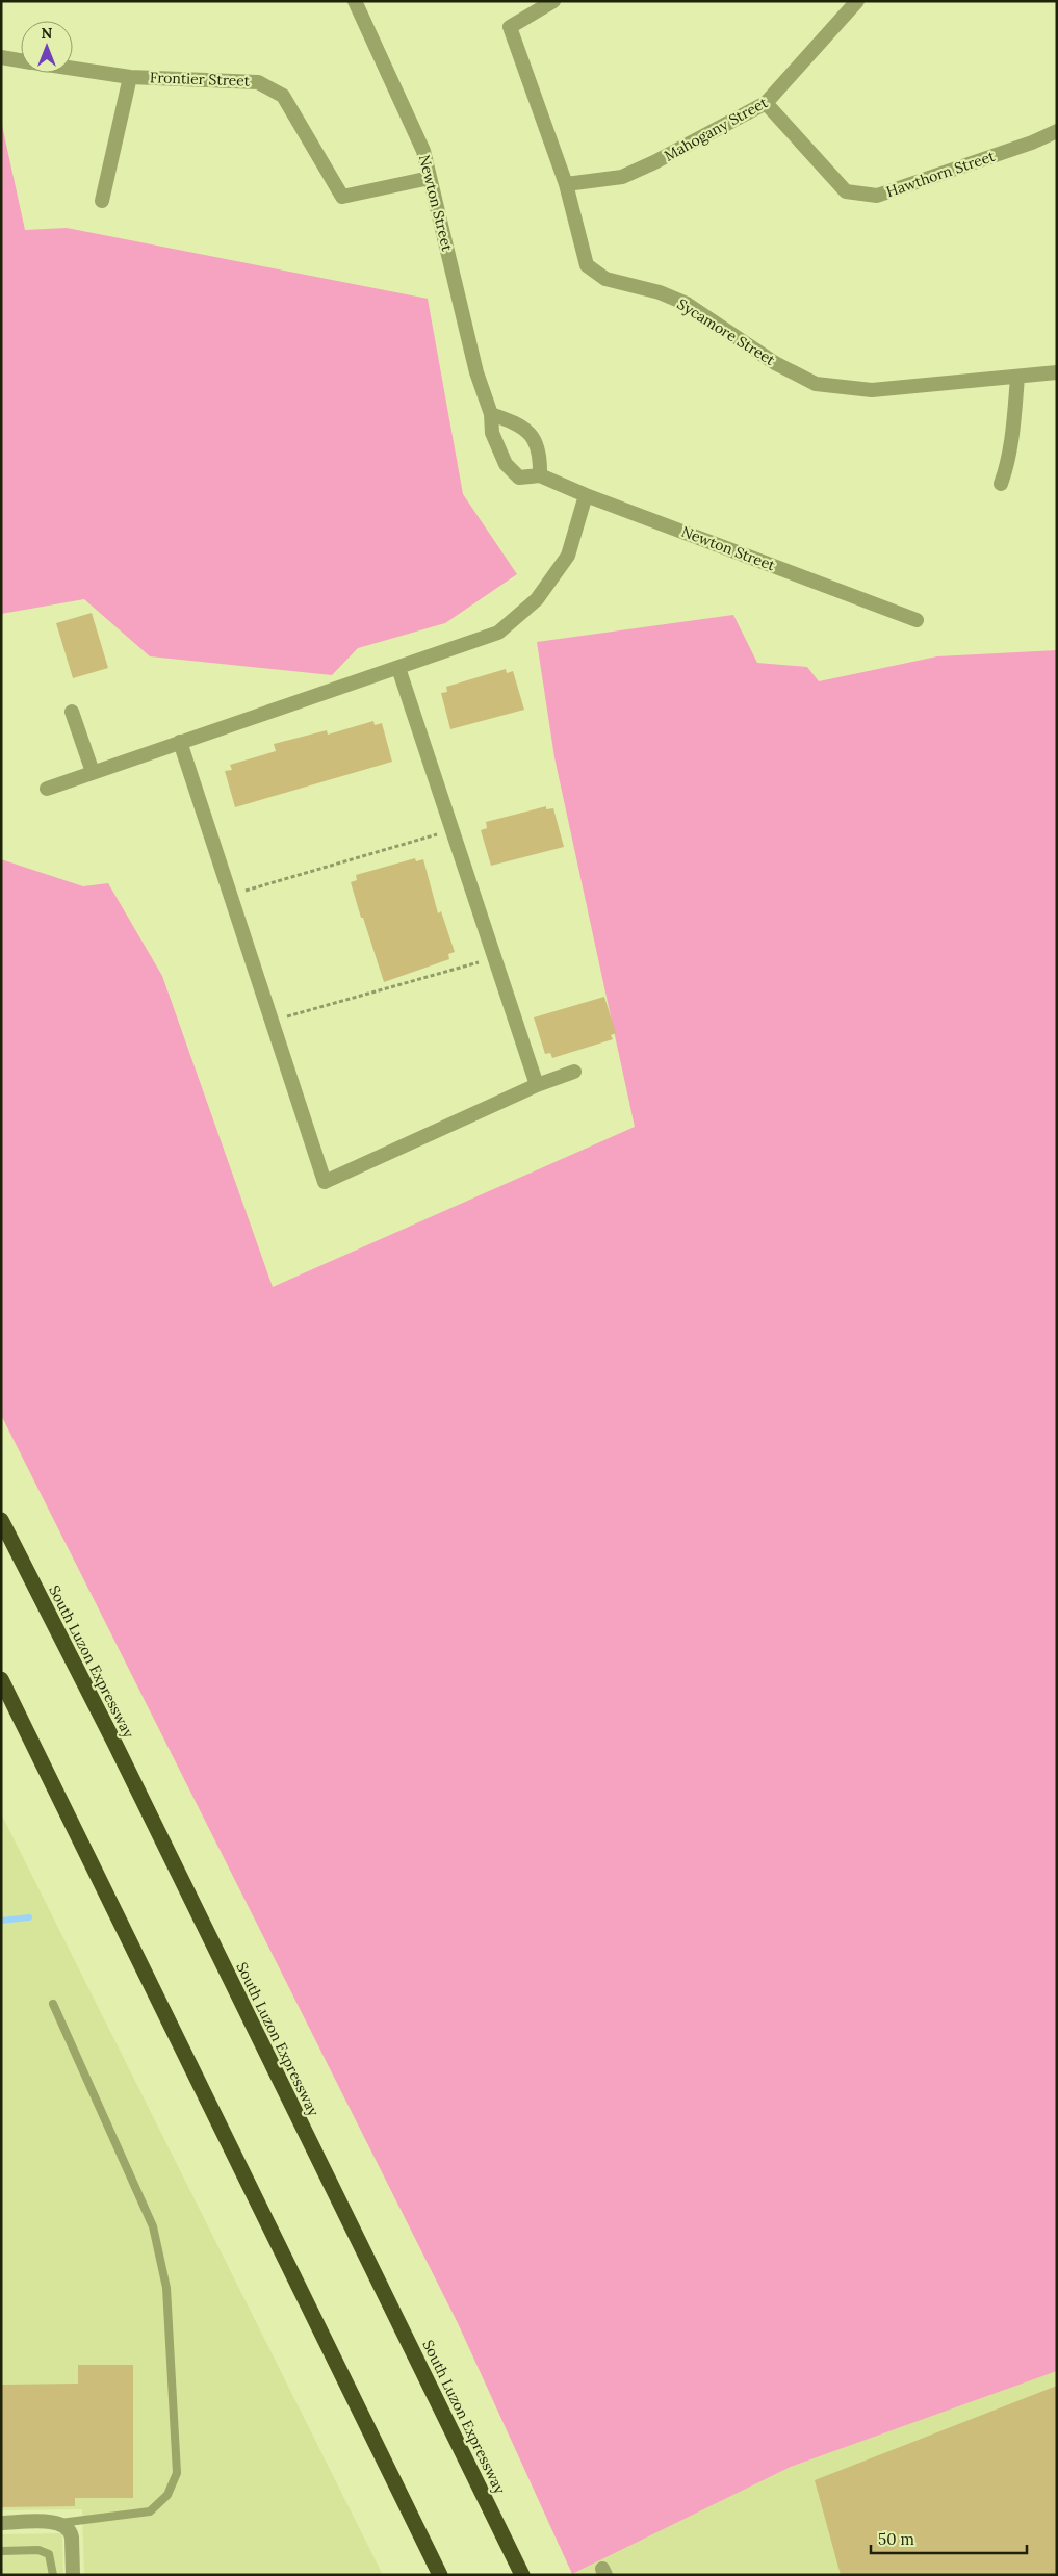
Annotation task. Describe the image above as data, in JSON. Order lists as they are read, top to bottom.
{
  "streets": {
    "highway": ["South Luzon Expressway"],
    "street": [
      "Frontier Street",
      "Mahogany Street",
      "Hawthorn Street",
      "Newton Street",
      "Sycamore Street"
    ]
  },
  "crossings": [
    ["Frontier Street", "Newton Street"],
    ["Mahogany Street", "Hawthorn Street"],
    ["Mahogany Street", "Sycamore Street"]
  ],
  "scale_bar": "50 m",
  "north": "top"
}
